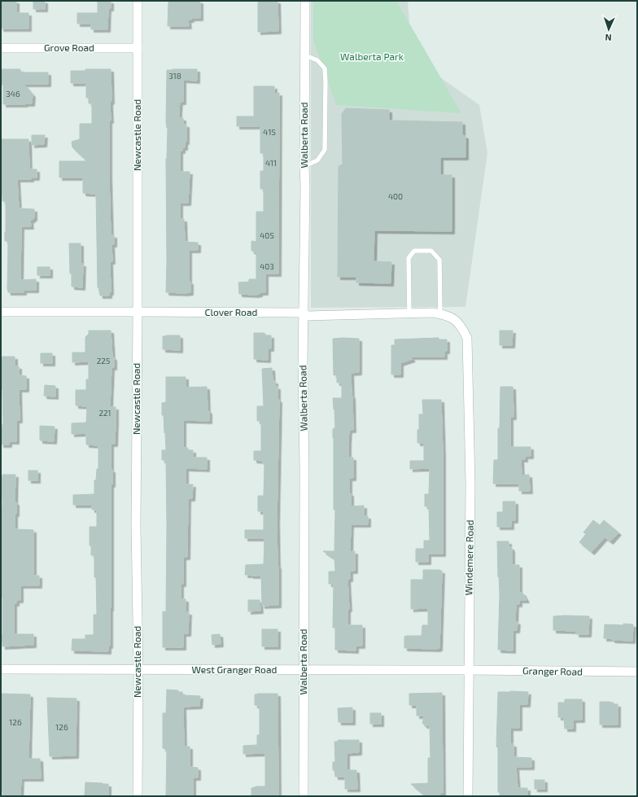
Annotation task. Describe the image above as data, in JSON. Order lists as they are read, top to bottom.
{
  "streets": {
    "street": [
      "Grove Road",
      "Newcastle Road",
      "Walberta Road",
      "Clover Road",
      "Windemere Road",
      "West Granger Road",
      "Granger Road"
    ]
  },
  "crossings": [
    ["Grove Road", "Newcastle Road"],
    ["Newcastle Road", "Clover Road"],
    ["Newcastle Road", "West Granger Road"],
    ["Walberta Road", "Clover Road"],
    ["Walberta Road", "West Granger Road"],
    ["Clover Road", "Windemere Road"],
    ["Windemere Road", "West Granger Road"],
    ["Windemere Road", "Granger Road"],
    ["West Granger Road", "Granger Road"]
  ],
  "parks": ["Walberta Park"],
  "house_numbers": [
    "318",
    "346",
    "415",
    "411",
    "400",
    "405",
    "403",
    "225",
    "221",
    "126",
    "126"
  ],
  "north": "bottom"
}
